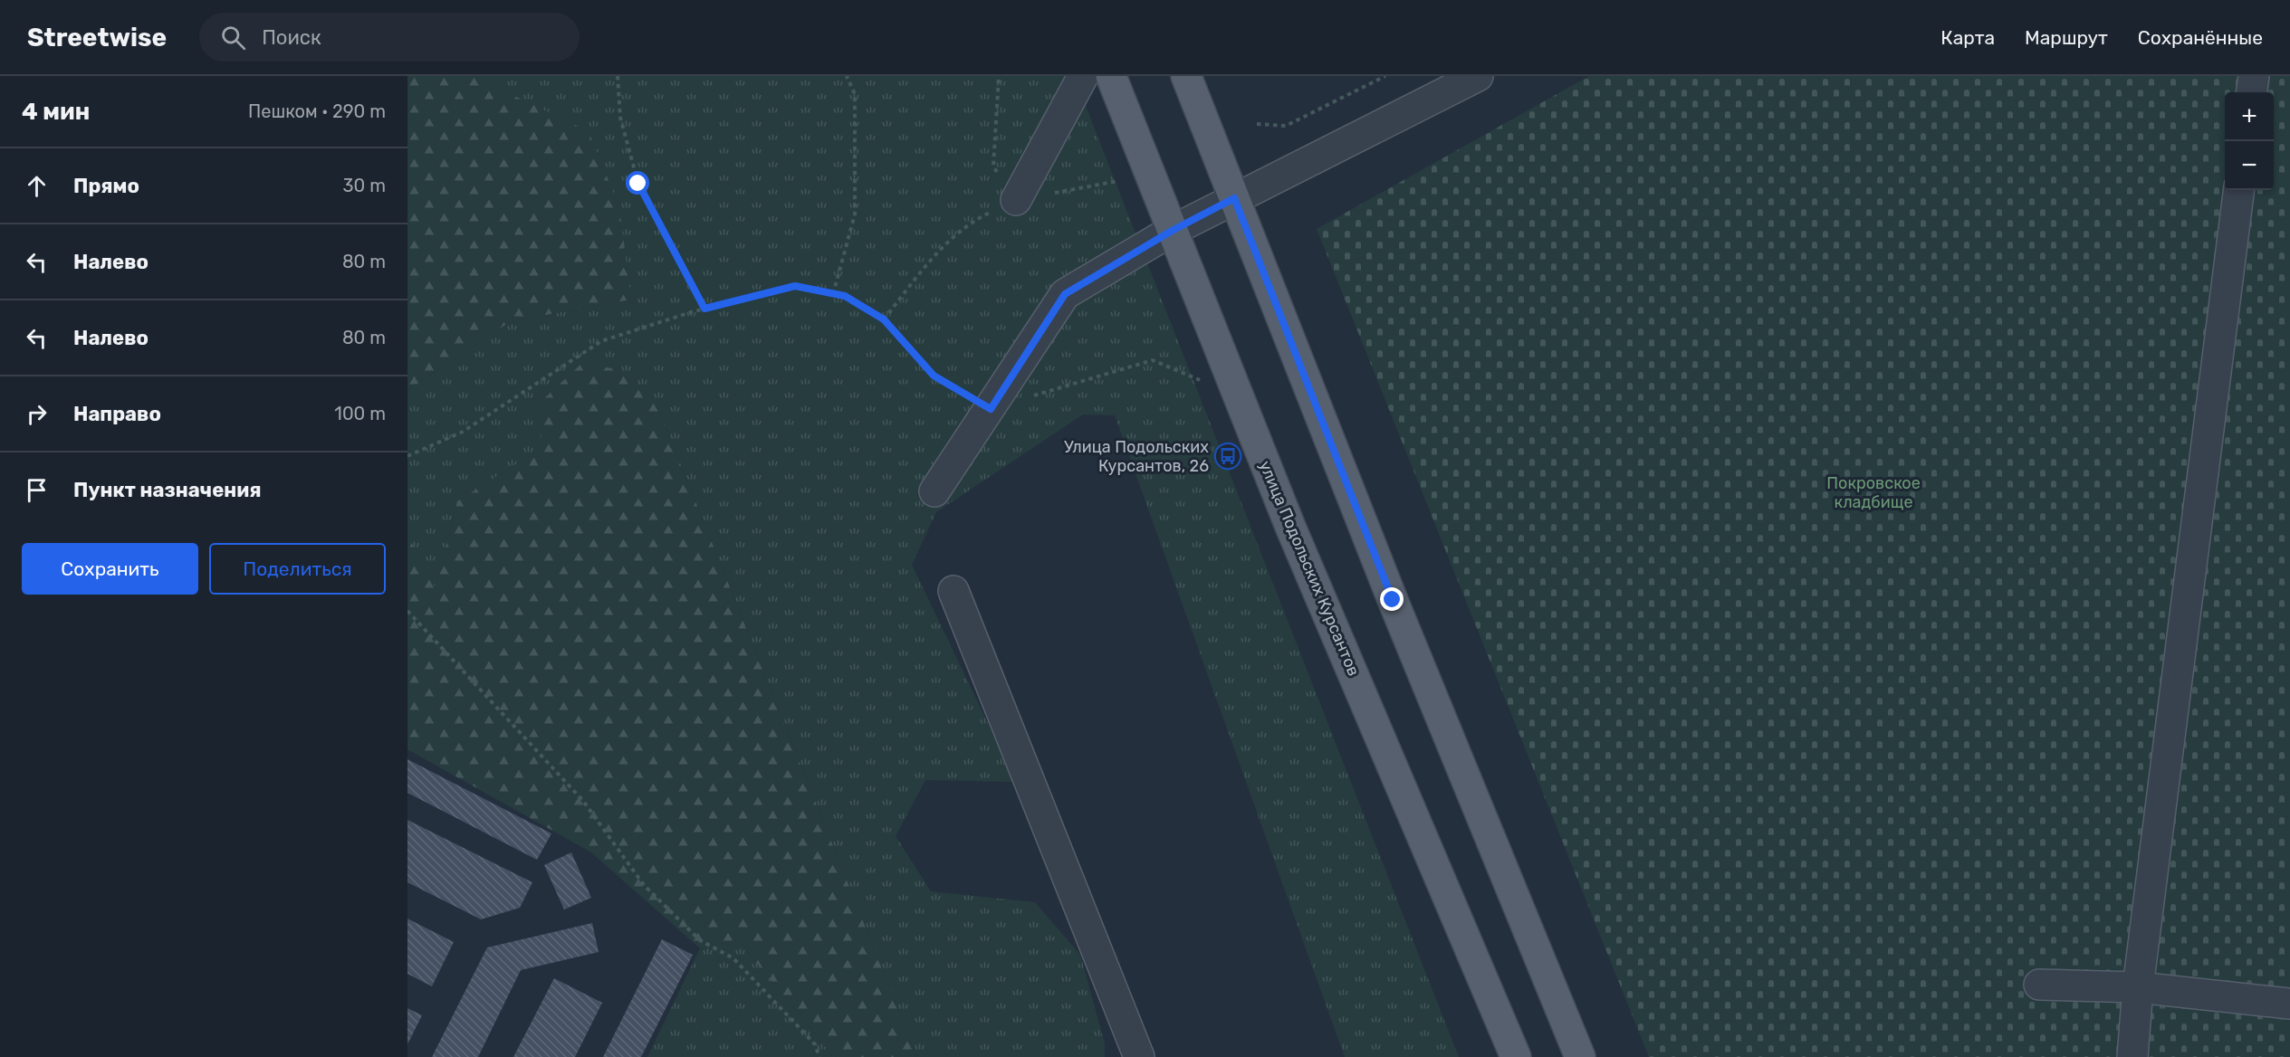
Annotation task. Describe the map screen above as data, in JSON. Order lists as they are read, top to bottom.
{
  "streets": {
    "main road": ["улица Подольских Курсантов"]
  },
  "parks": ["Покровское кладбище"],
  "places": {
    "bus stop": ["Улица Подольских Курсантов, 26"]
  },
  "page": {
    "header": "Streetwise",
    "search": "Поиск",
    "nav": ["Карта", "Маршрут", "Сохранённые"],
    "heading": ["4 мин", "Пешком · 290 m"],
    "map_buttons": ["+", "−"],
    "list": [
      ["Прямо", "30 m"],
      ["Налево", "80 m"],
      ["Налево", "80 m"],
      ["Направо", "100 m"],
      "Пункт назначения"
    ],
    "buttons": ["Сохранить", "Поделиться"]
  }
}
